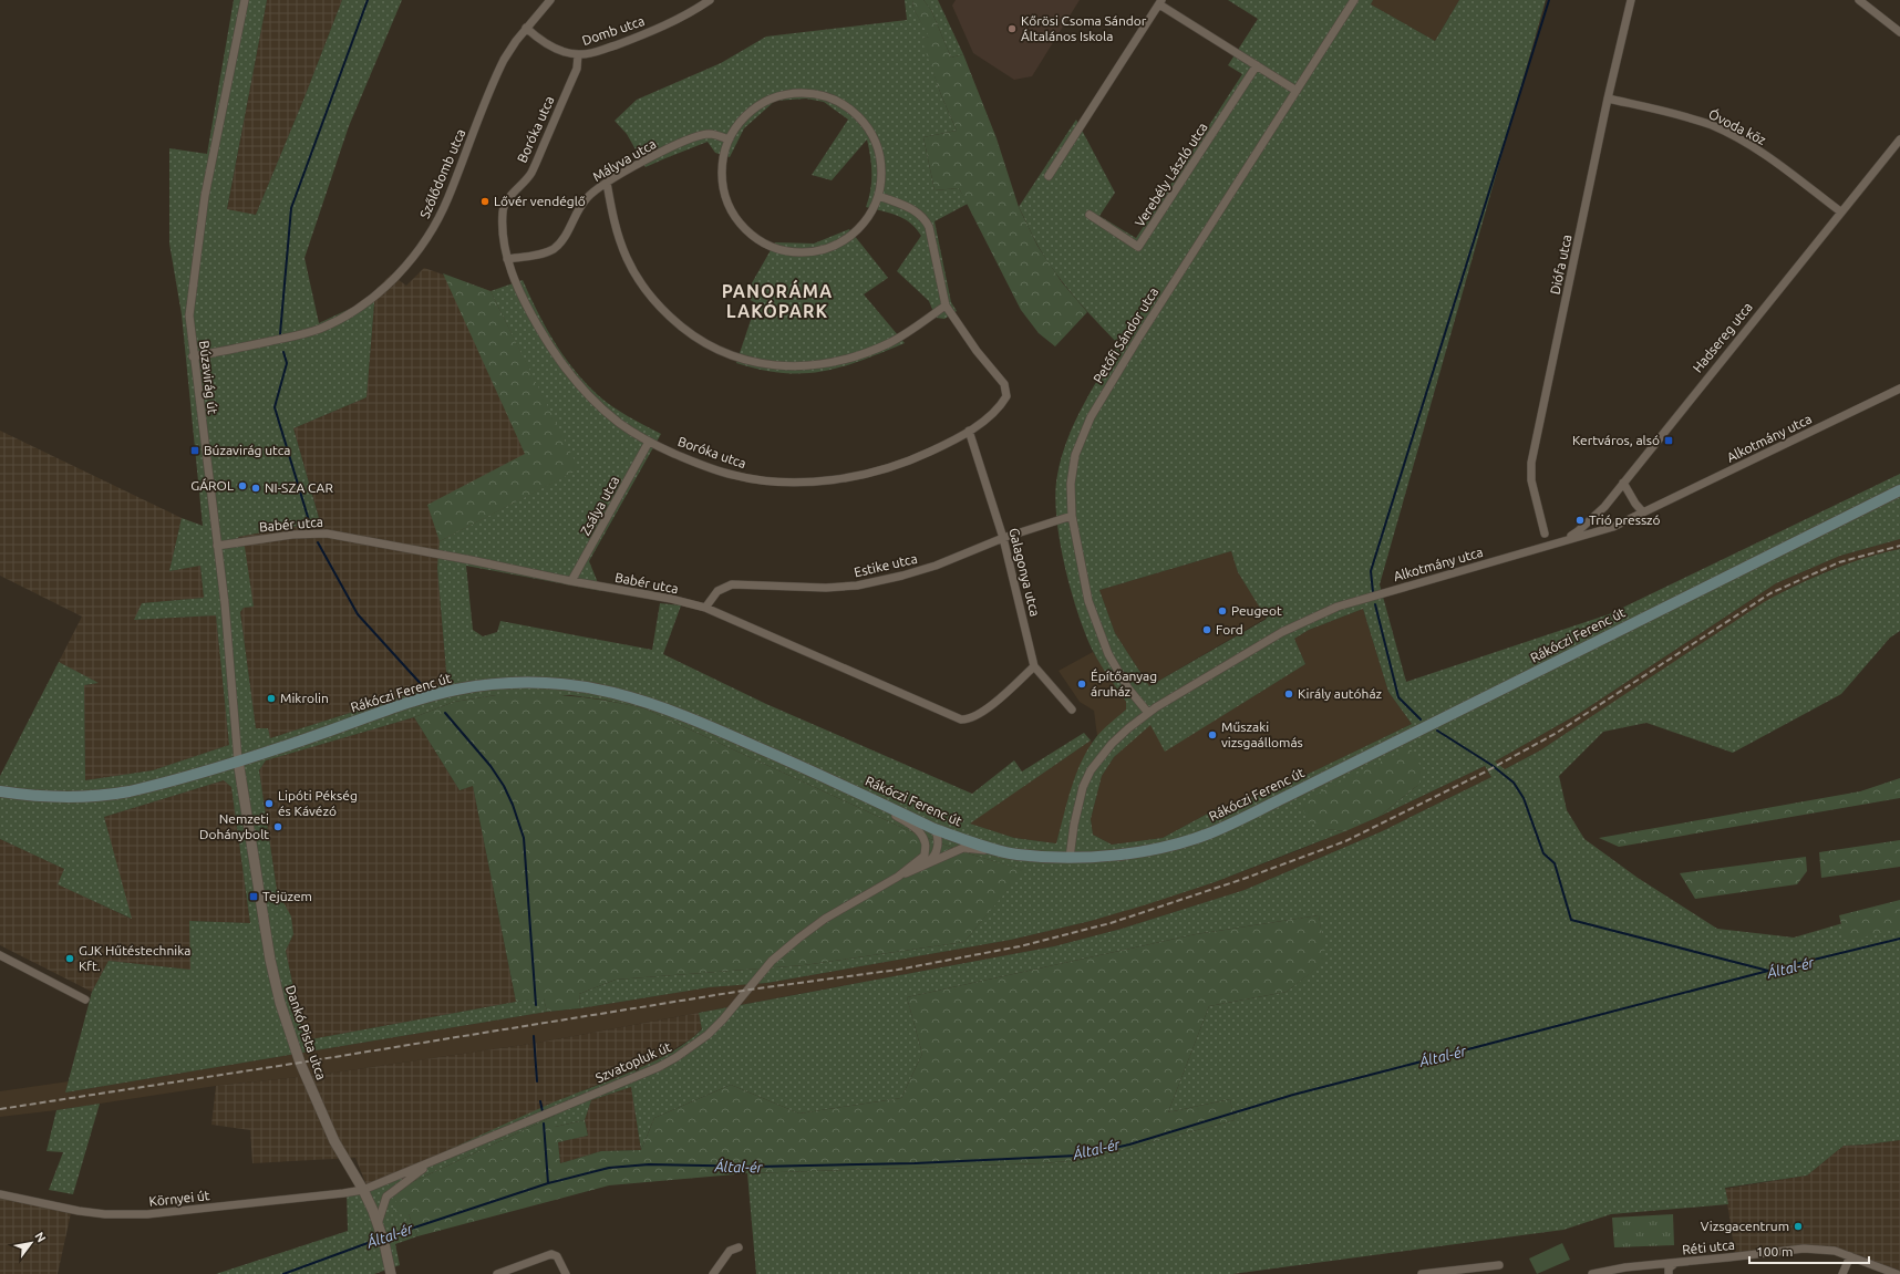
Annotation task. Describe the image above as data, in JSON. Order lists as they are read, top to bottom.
{
  "streets": {
    "main road": ["Rákóczi Ferenc út"],
    "street": [
      "Domb utca",
      "Óvoda köz",
      "Boróka utca",
      "Mályva utca",
      "Szőlődomb utca",
      "Verebély László utca",
      "Diófa utca",
      "Petőfi Sándor utca",
      "Hadsereg utca",
      "Búzavirág út",
      "Alkotmány utca",
      "Zsálya utca",
      "Babér utca",
      "Estike utca",
      "Galagonya utca",
      "Dankó Pista utca",
      "Szvatopluk út",
      "Környei út",
      "Réti utca"
    ]
  },
  "crossings": [
    ["Domb utca", "Boróka utca"],
    ["Domb utca", "Szőlődomb utca"],
    ["Óvoda köz", "Diófa utca"],
    ["Óvoda köz", "Hadsereg utca"],
    ["Boróka utca", "Mályva utca"],
    ["Boróka utca", "Zsálya utca"],
    ["Boróka utca", "Galagonya utca"],
    ["Szőlődomb utca", "Búzavirág út"],
    ["Petőfi Sándor utca", "Alkotmány utca"],
    ["Petőfi Sándor utca", "Estike utca"],
    ["Hadsereg utca", "Alkotmány utca"],
    ["Búzavirág út", "Babér utca"],
    ["Búzavirág út", "Rákóczi Ferenc út"],
    ["Búzavirág út", "Dankó Pista utca"],
    ["Alkotmány utca", "Rákóczi Ferenc út"],
    ["Zsálya utca", "Babér utca"],
    ["Babér utca", "Estike utca"],
    ["Babér utca", "Galagonya utca"],
    ["Estike utca", "Galagonya utca"],
    ["Rákóczi Ferenc út", "Dankó Pista utca"],
    ["Rákóczi Ferenc út", "Szvatopluk út"],
    ["Dankó Pista utca", "Szvatopluk út"],
    ["Dankó Pista utca", "Környei út"],
    ["Szvatopluk út", "Környei út"]
  ],
  "districts": ["PANORÁMA LAKÓPARK"],
  "water": ["Által-ér"],
  "places": {
    "other": [
      "Kőrösi Csoma Sándor Általános Iskola",
      "Lővér vendéglő",
      "GÁROL",
      "NI-SZA CAR",
      "Trió presszó",
      "Peugeot",
      "Ford",
      "Építőanyag áruház",
      "Király autóház",
      "Mikrolin",
      "Műszaki vizsgaállomás",
      "Lipóti Pékség és Kávézó",
      "Nemzeti Dohánybolt",
      "GJK Hűtéstechnika Kft.",
      "Vizsgacentrum"
    ],
    "transit": ["Kertváros, alsó", "Búzavirág utca", "Tejüzem"]
  },
  "scale_bar": "100 m",
  "north": "top right"
}
